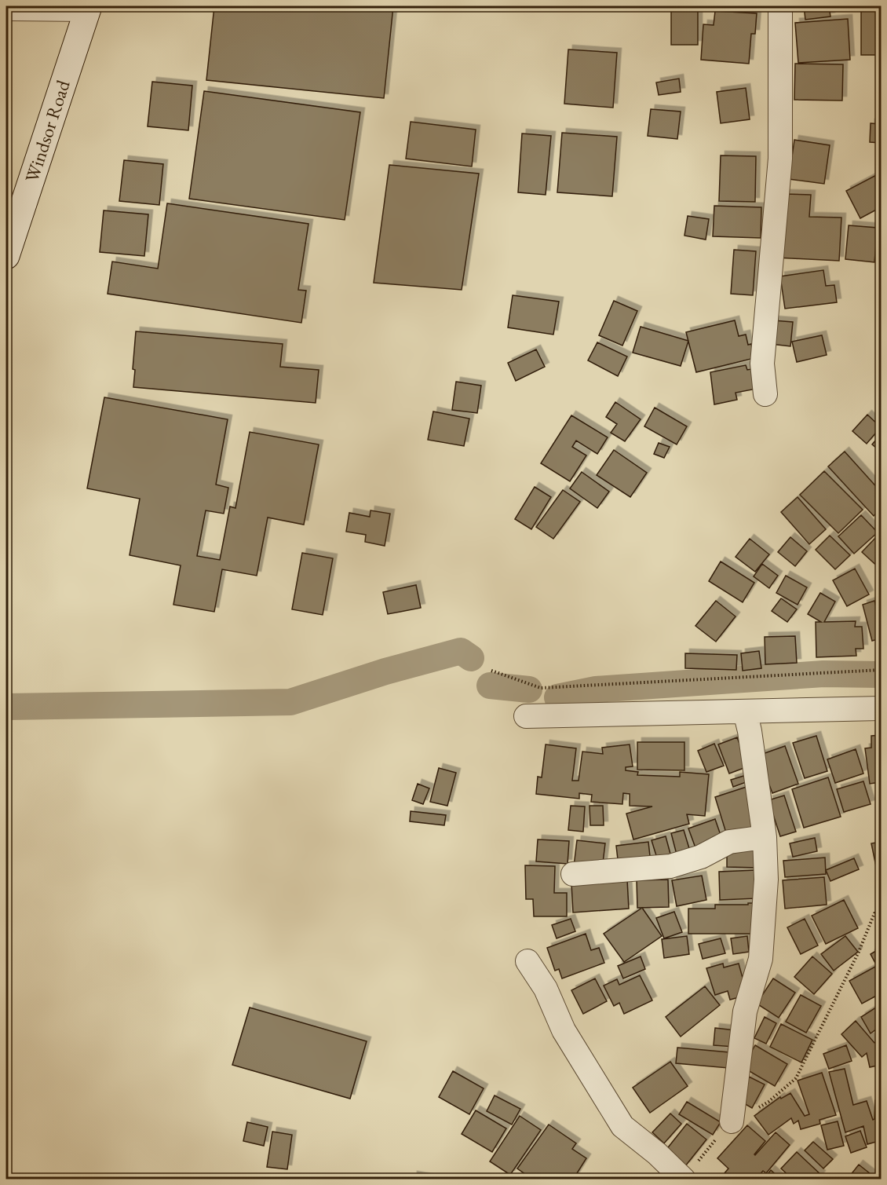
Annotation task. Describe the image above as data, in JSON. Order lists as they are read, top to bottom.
{
  "streets": {
    "main road": ["Windsor Road"]
  }
}
